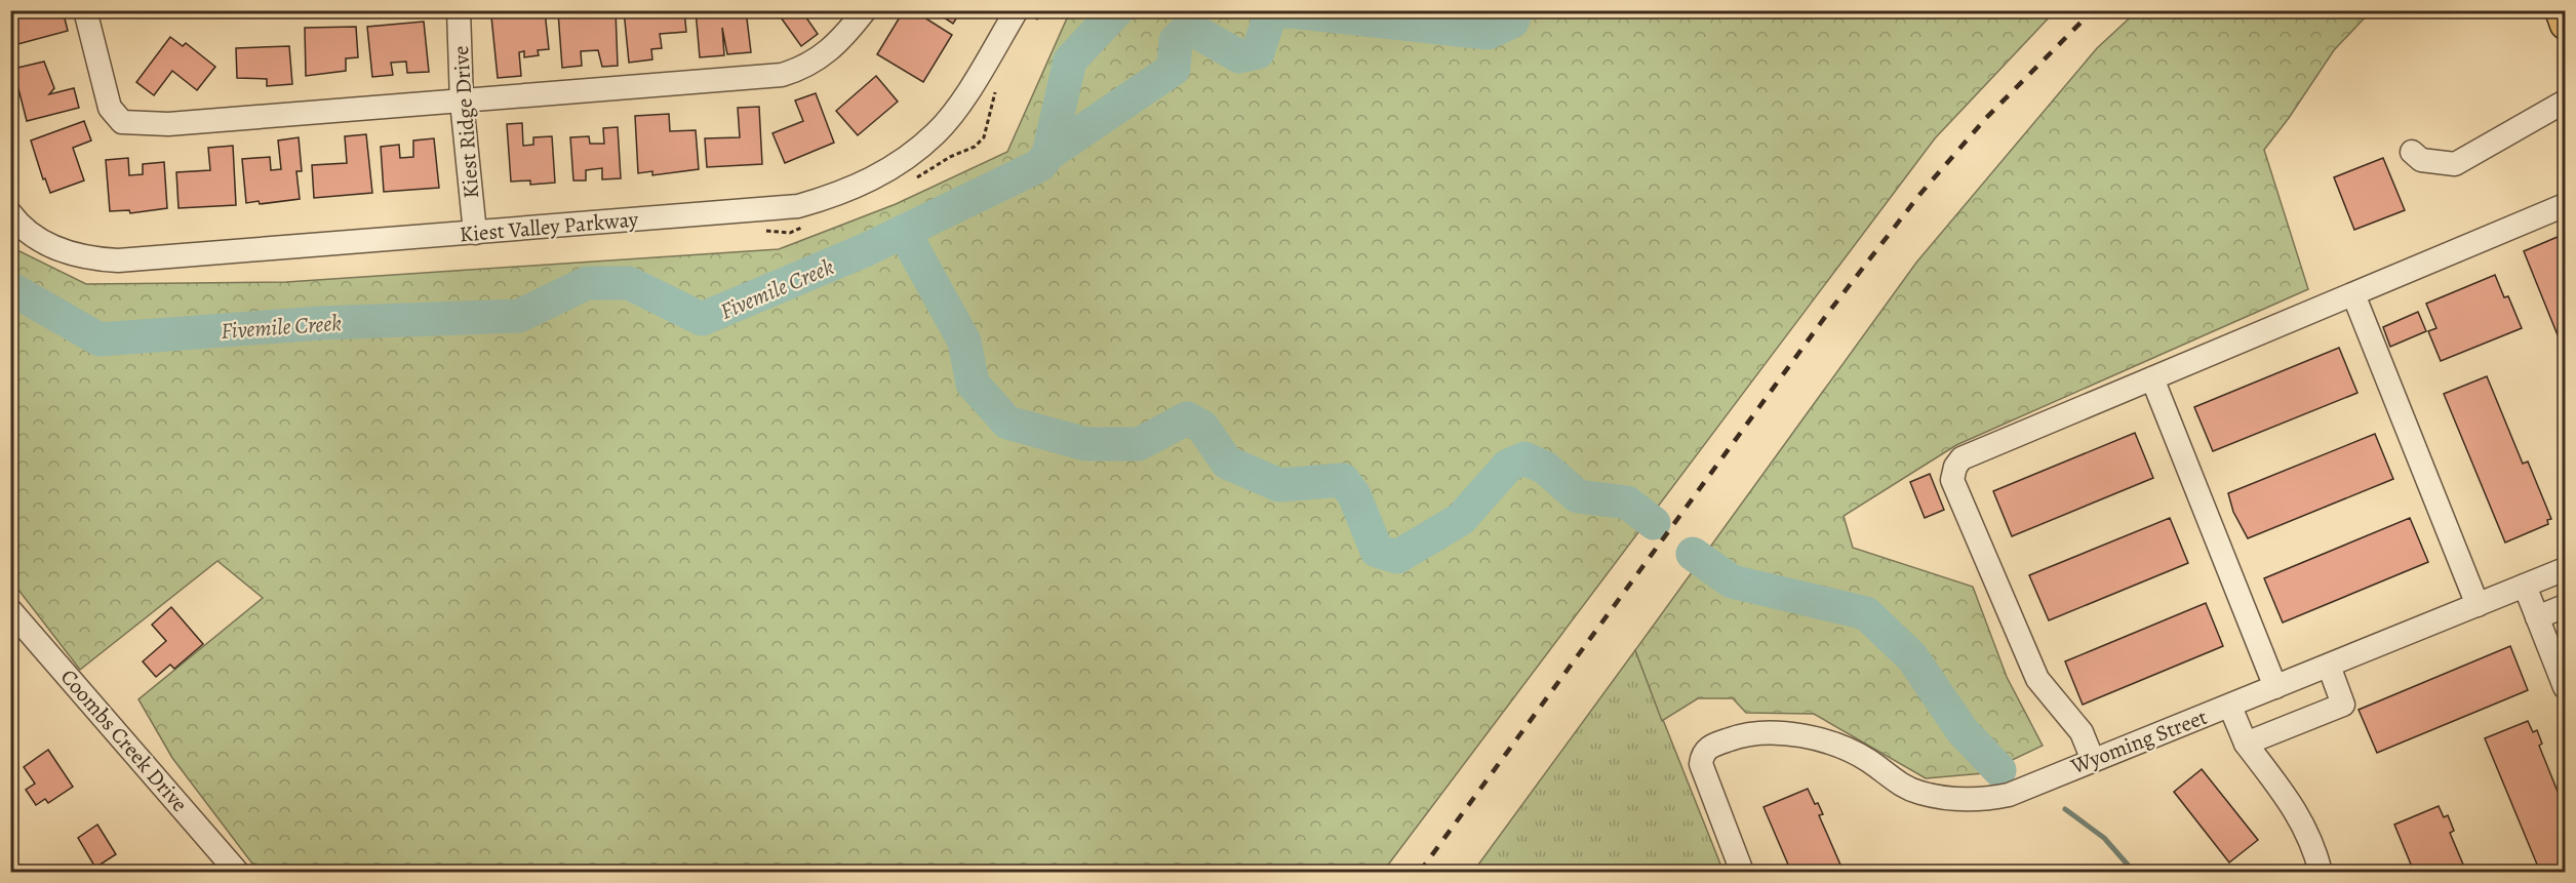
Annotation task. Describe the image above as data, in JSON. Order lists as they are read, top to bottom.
{
  "streets": {
    "street": [
      "Kiest Ridge Drive",
      "Kiest Valley Parkway",
      "Coombs Creek Drive",
      "Wyoming Street"
    ]
  },
  "crossings": [
    ["Kiest Ridge Drive", "Kiest Valley Parkway"]
  ],
  "water": ["Fivemile Creek"]
}
